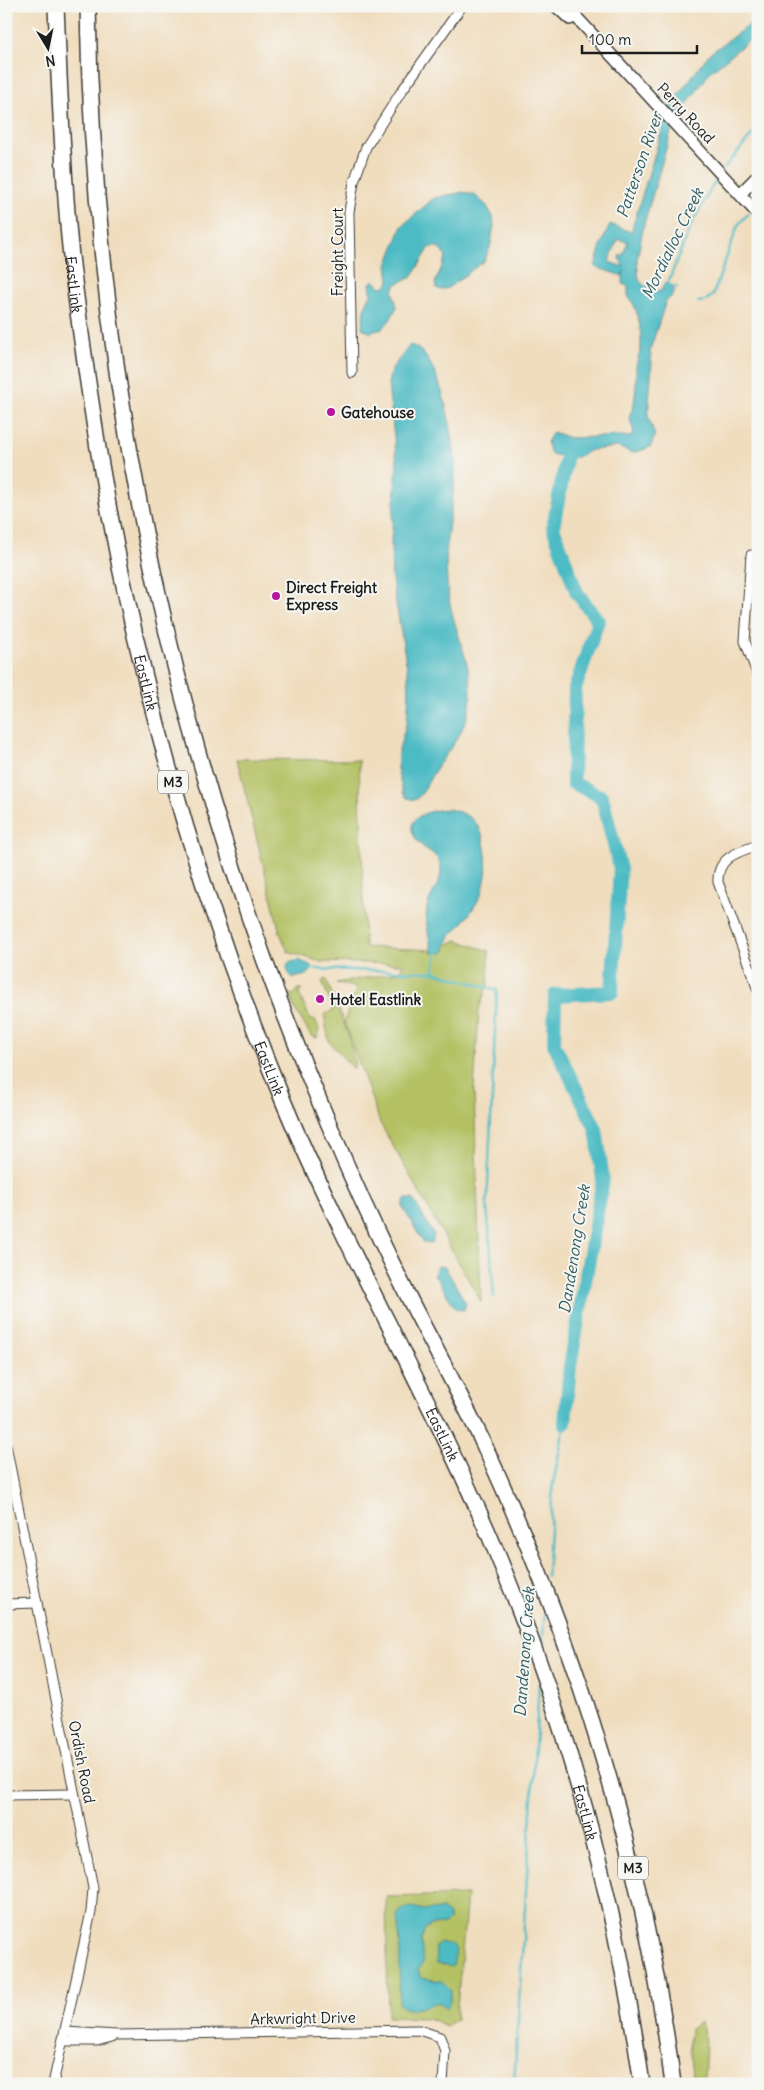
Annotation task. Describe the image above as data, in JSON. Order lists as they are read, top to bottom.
{
  "streets": {
    "highway": ["EastLink", "M3"],
    "main road": ["Perry Road"],
    "street": ["Freight Court", "Ordish Road", "Arkwright Drive"]
  },
  "crossings": [
    ["Ordish Road", "Arkwright Drive"]
  ],
  "water": ["Patterson River", "Mordialloc Creek", "Dandenong Creek"],
  "places": ["Gatehouse", "Direct Freight Express", "Hotel Eastlink"],
  "scale_bar": "100 m",
  "north": "bottom"
}
